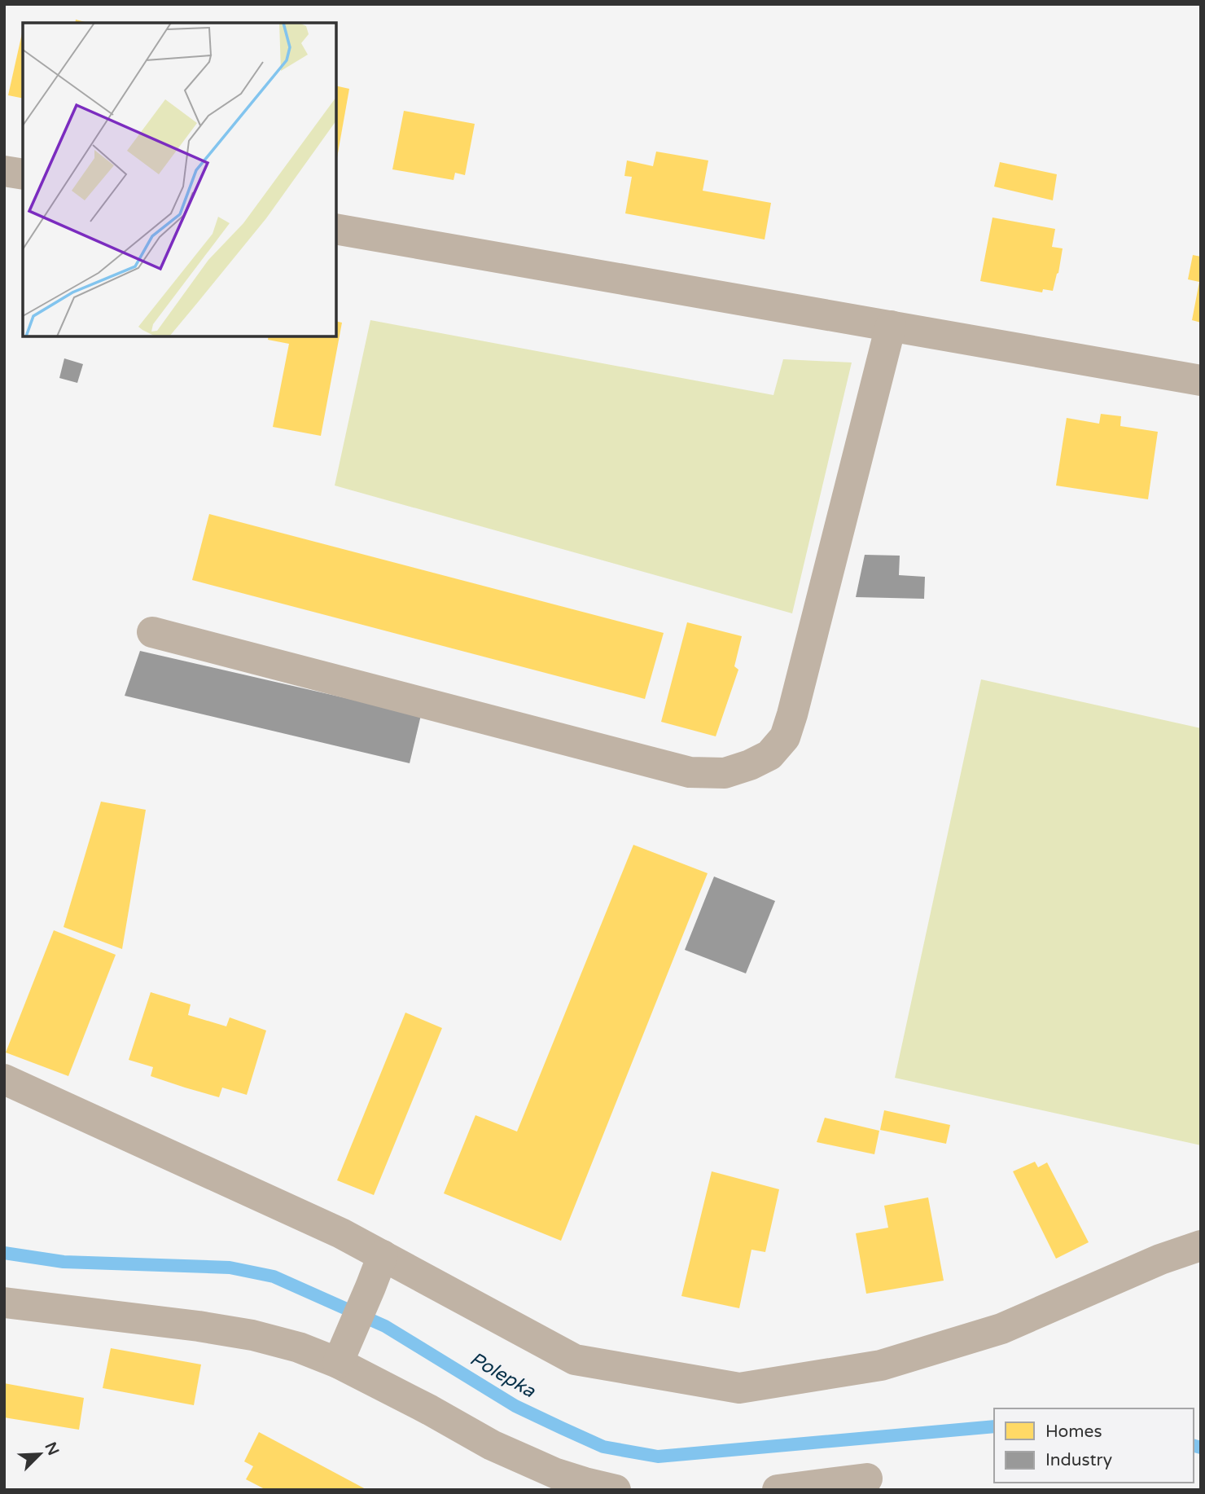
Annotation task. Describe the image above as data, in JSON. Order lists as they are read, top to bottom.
{
  "water": ["Polepka"],
  "legend": ["Homes", "Industry"],
  "north": "top right"
}
